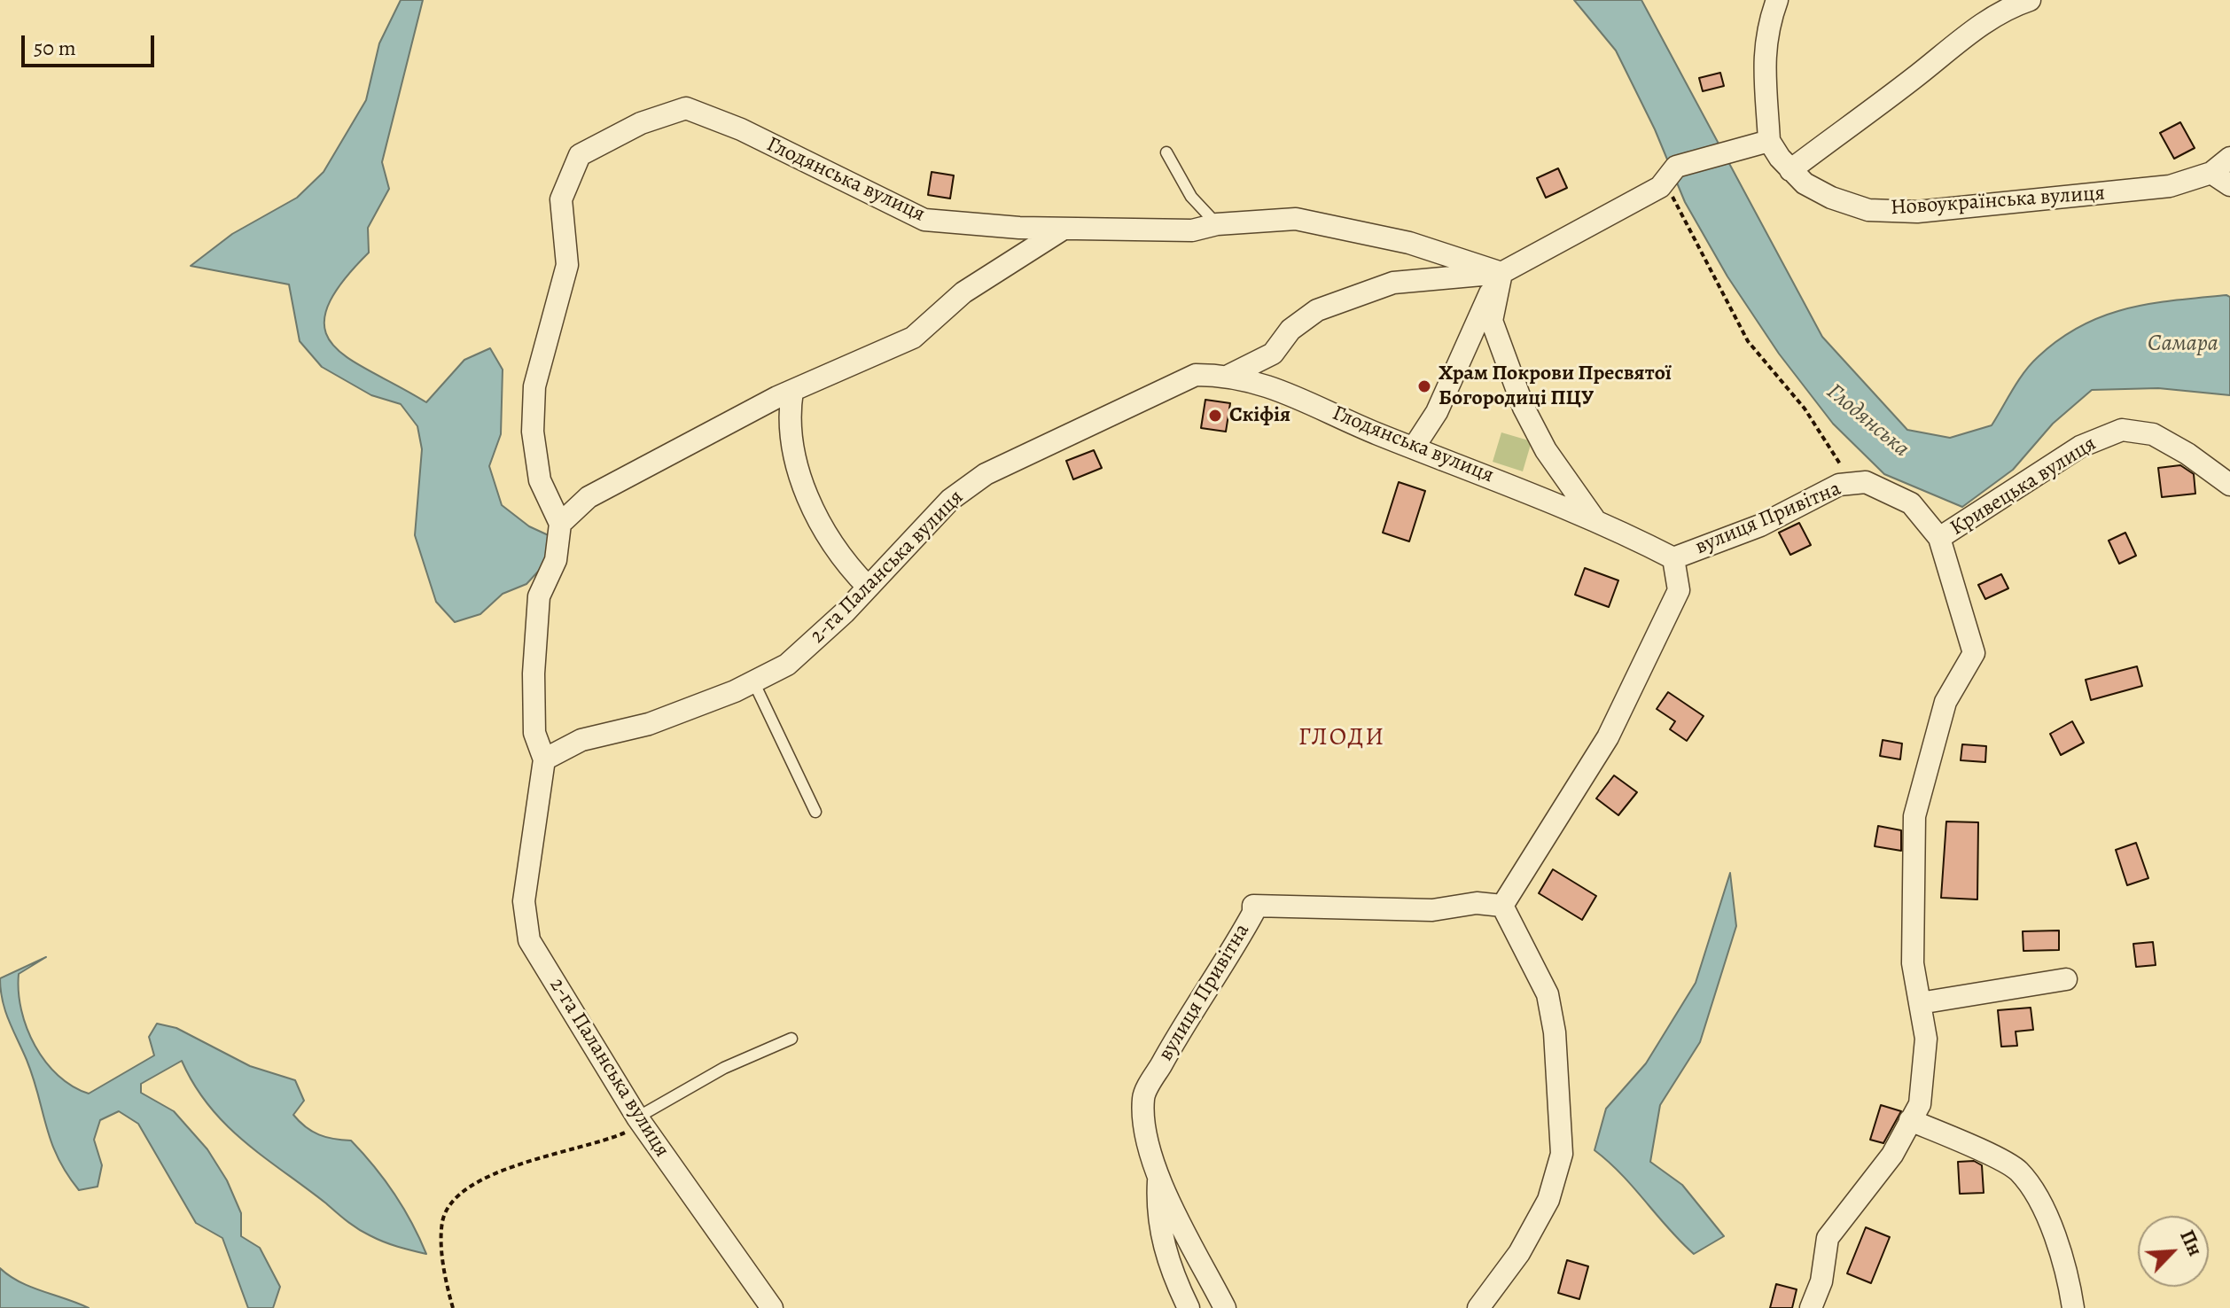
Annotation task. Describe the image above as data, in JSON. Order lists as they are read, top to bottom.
{
  "streets": {
    "street": [
      "Глодянська вулиця",
      "Новоукраїнська вулиця",
      "Кривецька вулиця",
      "вулиця Привітна",
      "2-га Паланська вулиця"
    ]
  },
  "crossings": [
    ["Глодянська вулиця", "вулиця Привітна"],
    ["Глодянська вулиця", "2-га Паланська вулиця"],
    ["Кривецька вулиця", "вулиця Привітна"]
  ],
  "districts": ["ГЛОДИ"],
  "water": ["Самара", "Глодянська"],
  "places": ["Храм Покрови Пресвятої Богородиці ПЦУ", "Скіфія"],
  "scale_bar": "50 m",
  "north": "top right"
}
